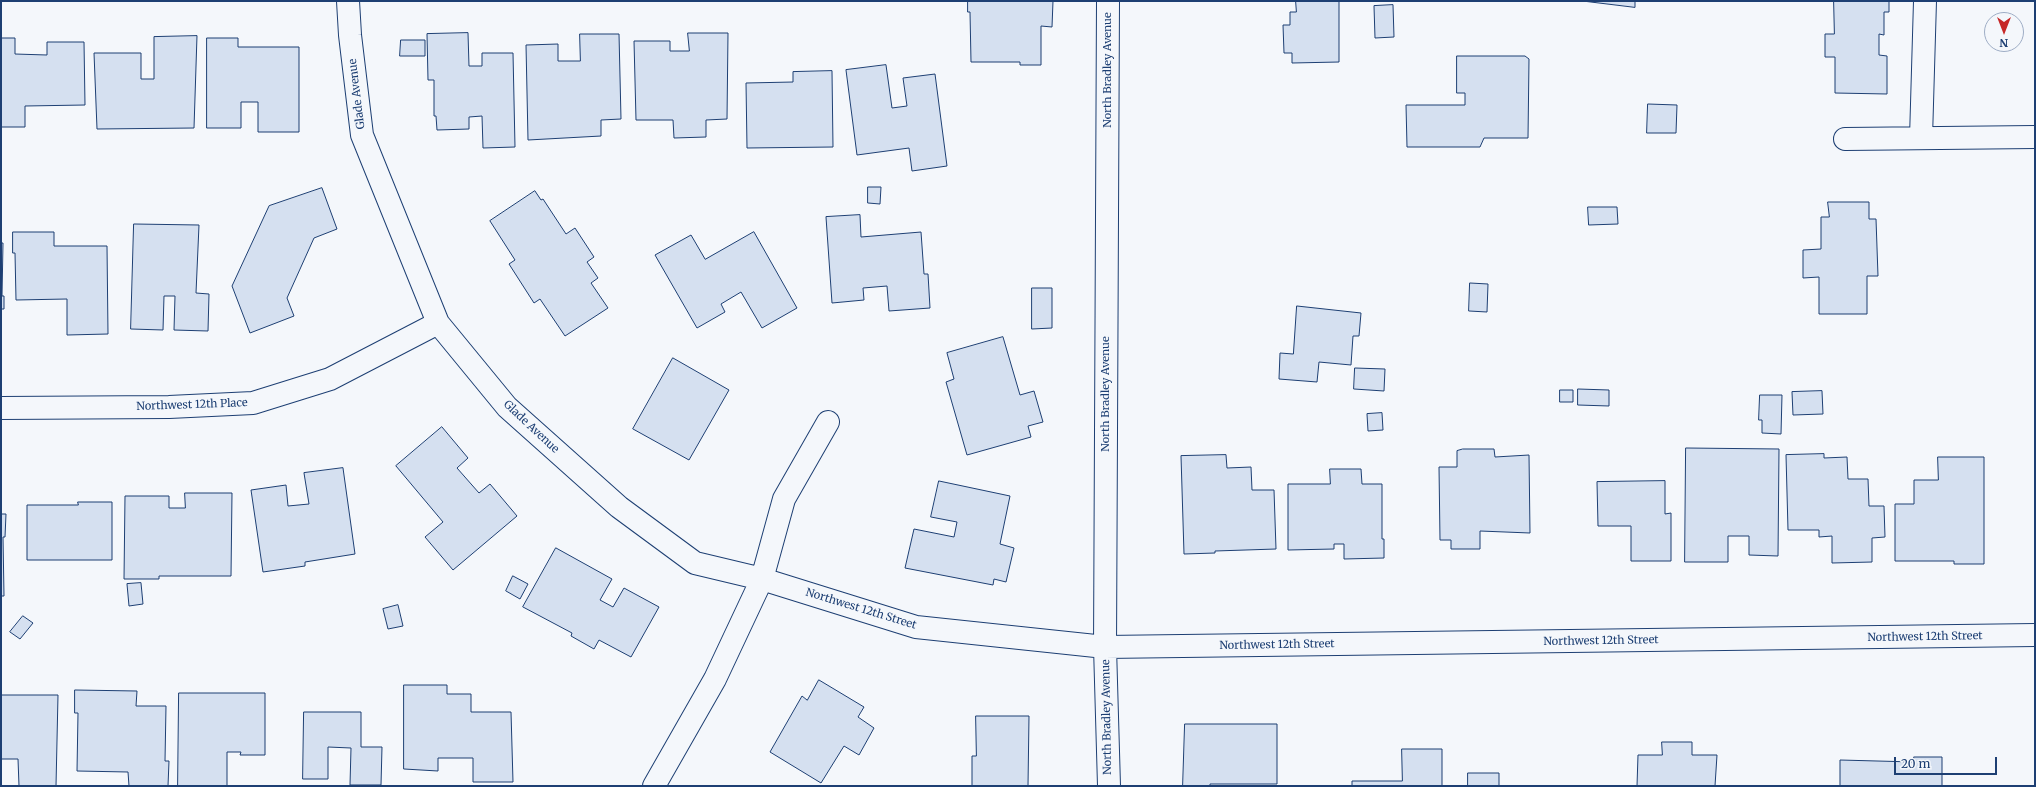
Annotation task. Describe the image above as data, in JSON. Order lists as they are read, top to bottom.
{
  "streets": {
    "street": [
      "North Bradley Avenue",
      "Glade Avenue",
      "Northwest 12th Place",
      "Northwest 12th Street"
    ]
  },
  "crossings": [
    ["North Bradley Avenue", "Northwest 12th Street"],
    ["Glade Avenue", "Northwest 12th Place"],
    ["Glade Avenue", "Northwest 12th Street"]
  ],
  "scale_bar": "20 m",
  "north": "bottom"
}
